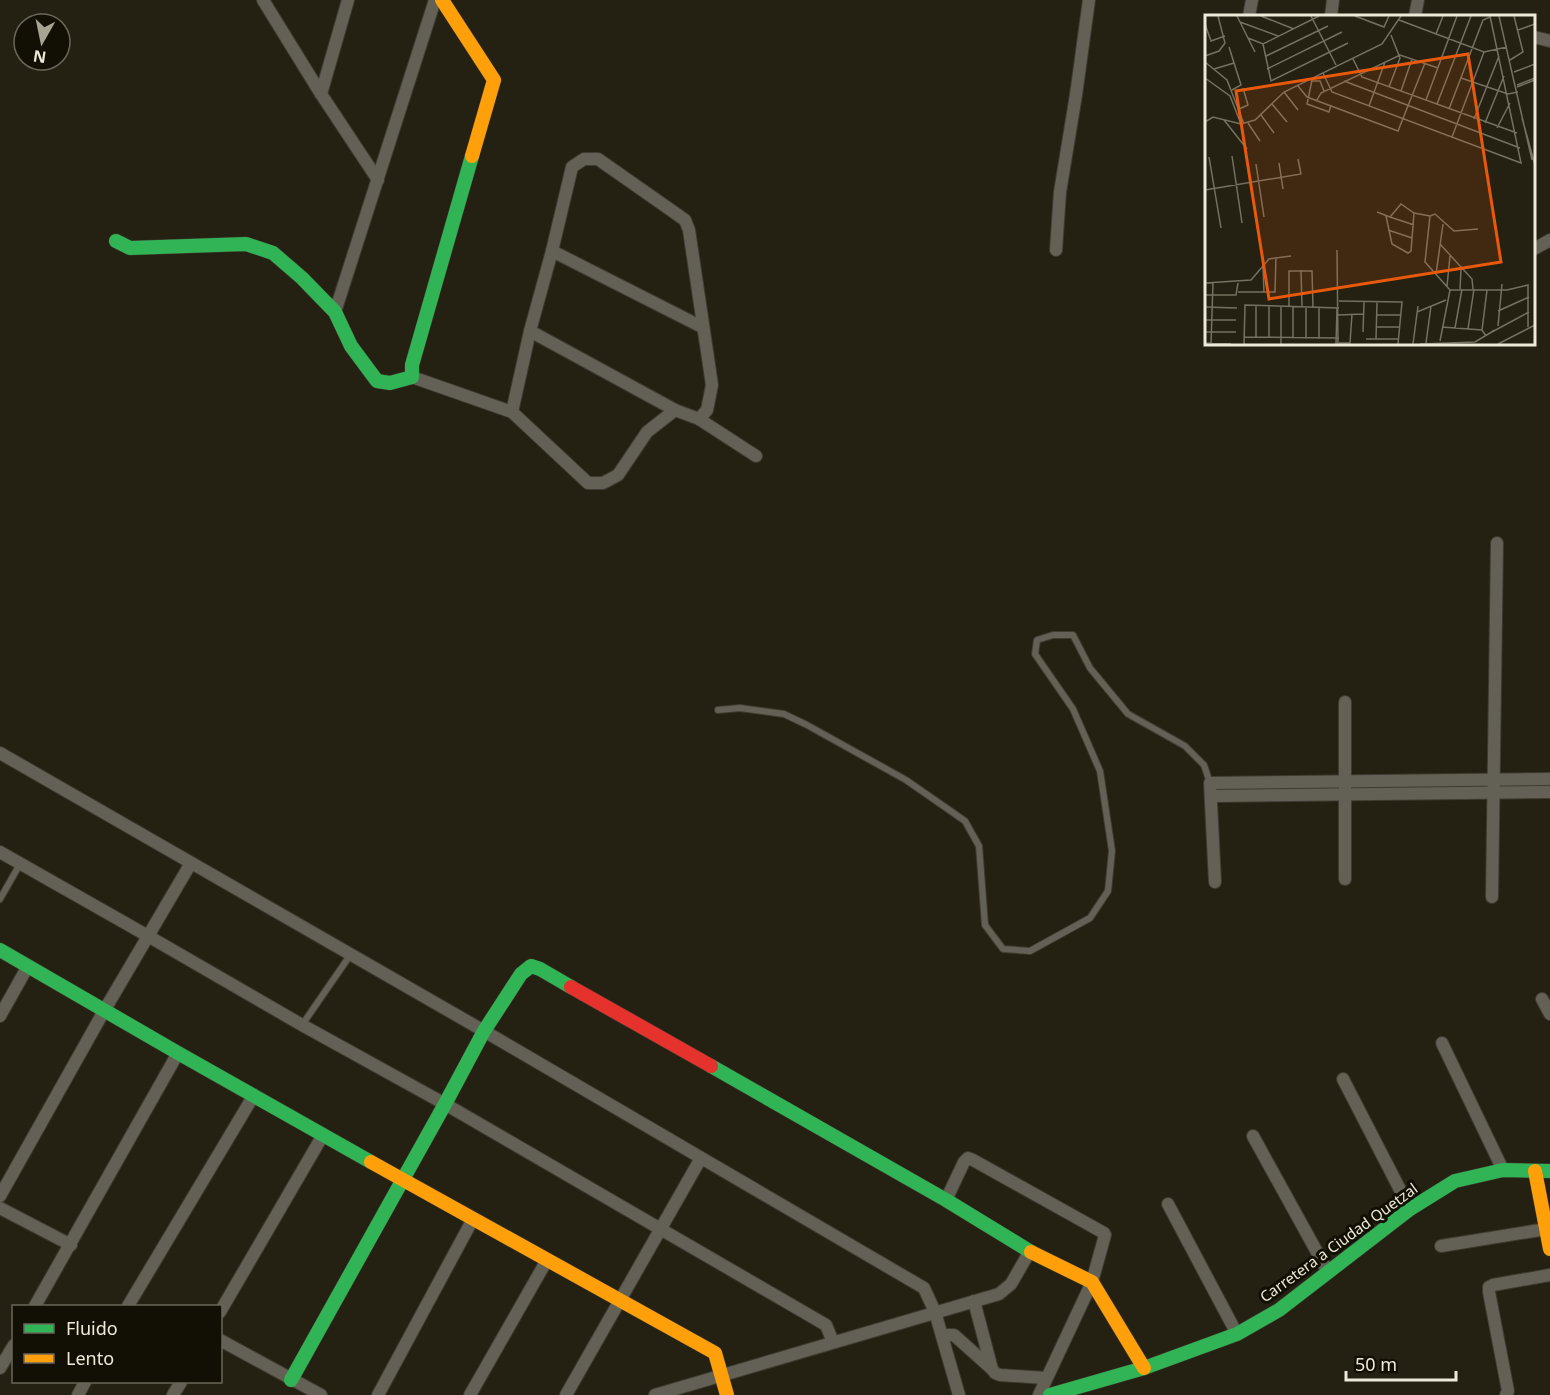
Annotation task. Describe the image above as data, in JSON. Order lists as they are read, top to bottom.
{
  "streets": {
    "street": ["Carretera a Ciudad Quetzal"]
  },
  "legend": ["Fluido", "Lento"],
  "scale_bar": "50 m",
  "north": "bottom"
}
